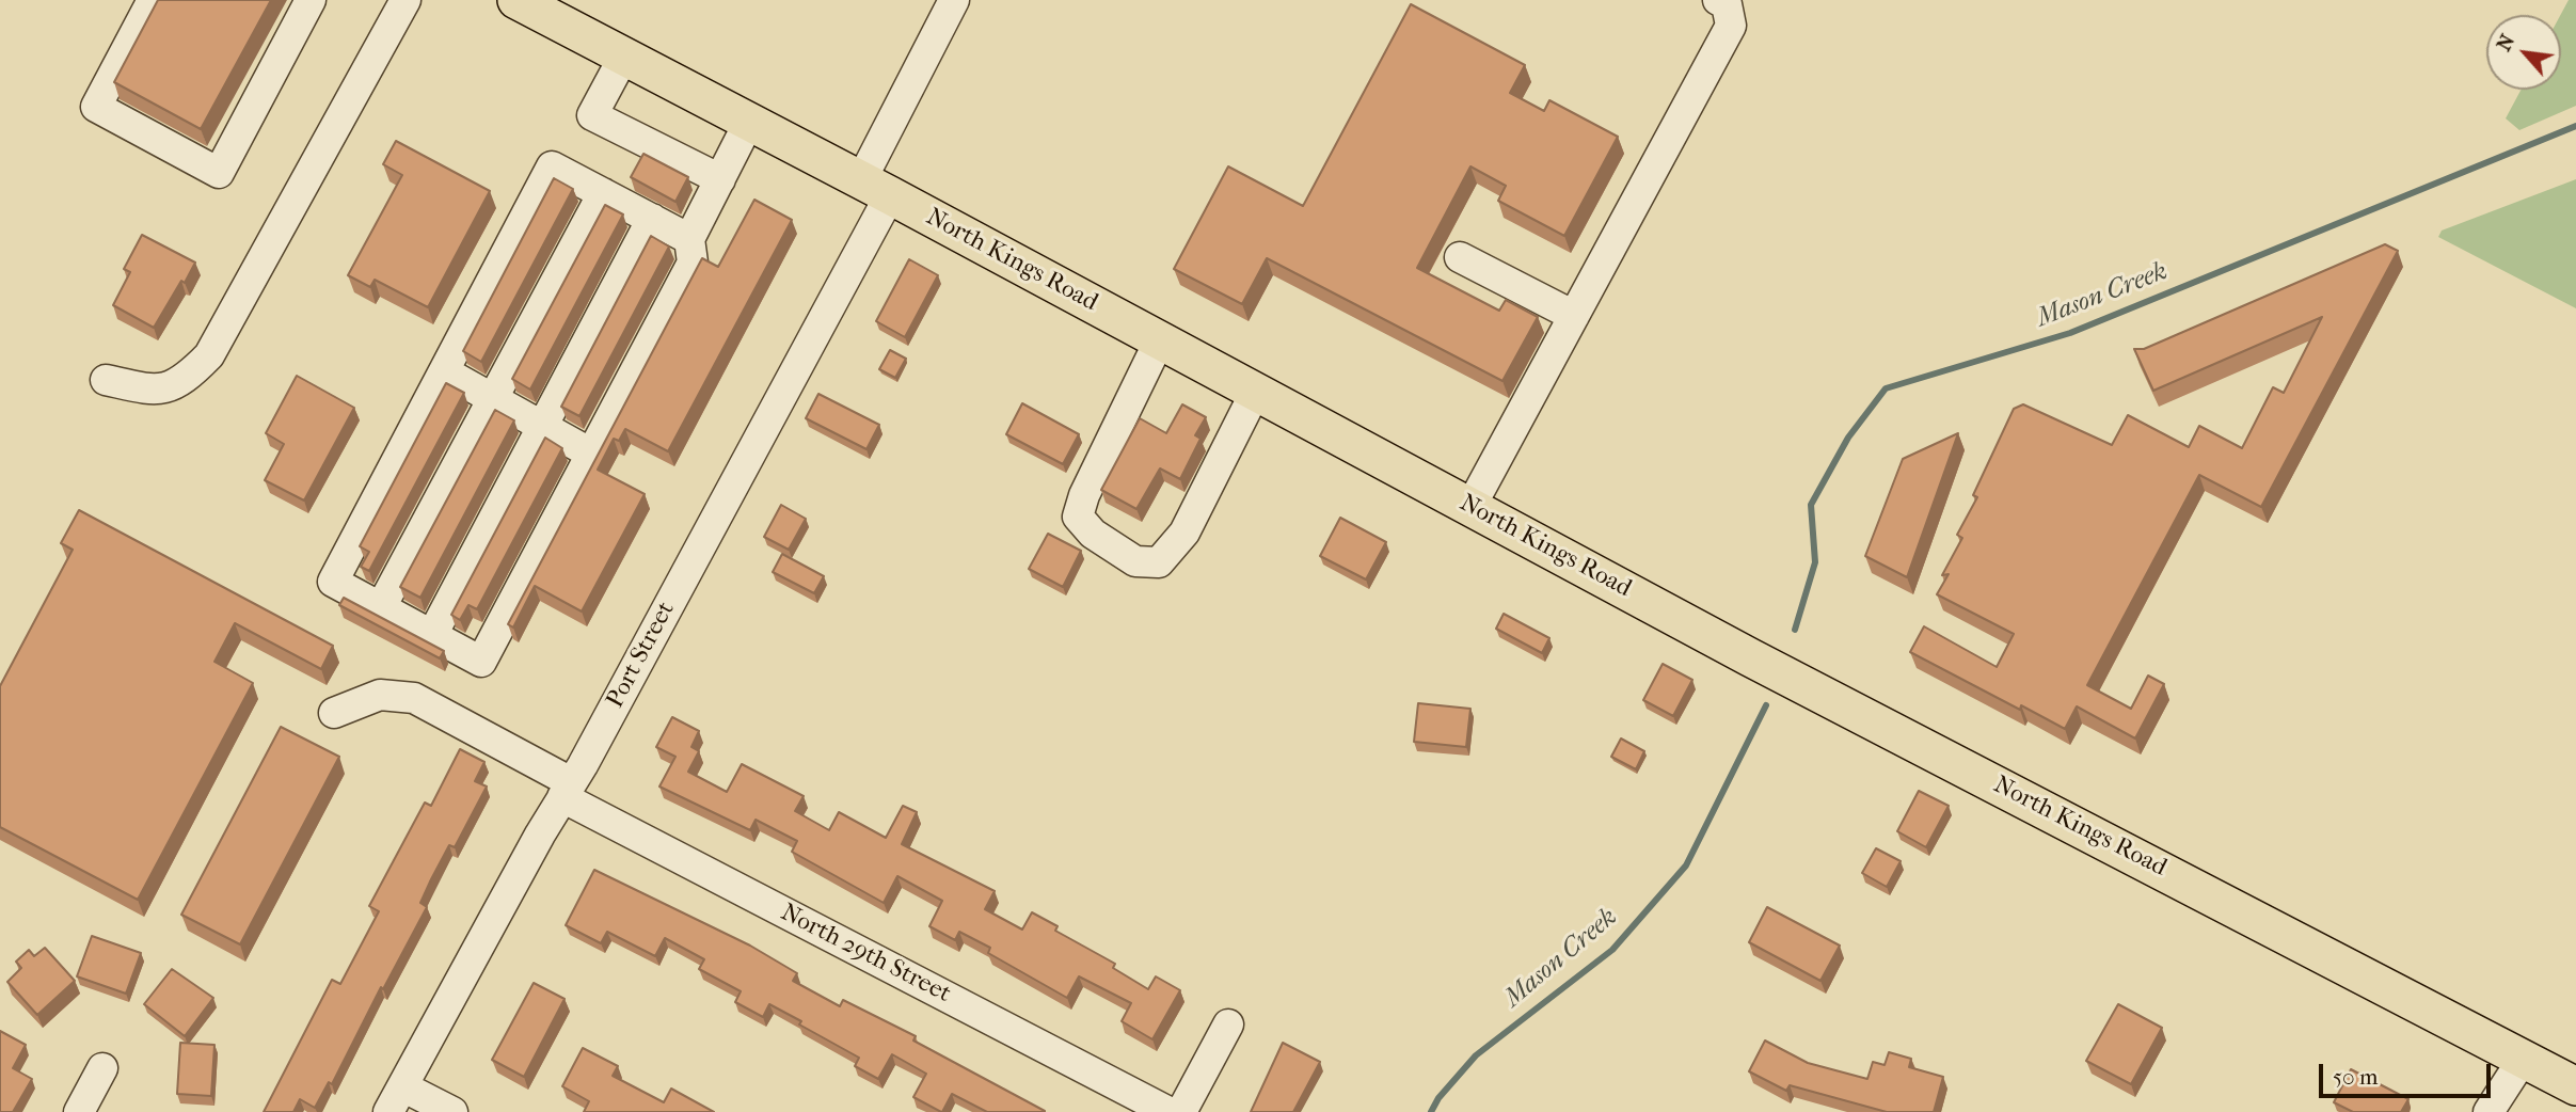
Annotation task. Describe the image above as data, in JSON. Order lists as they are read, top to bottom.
{
  "streets": {
    "main road": ["North Kings Road"],
    "street": ["Port Street", "North 29th Street"]
  },
  "crossings": [
    ["North Kings Road", "Port Street"],
    ["Port Street", "North 29th Street"]
  ],
  "water": ["Mason Creek"],
  "scale_bar": "50 m",
  "north": "top left"
}
